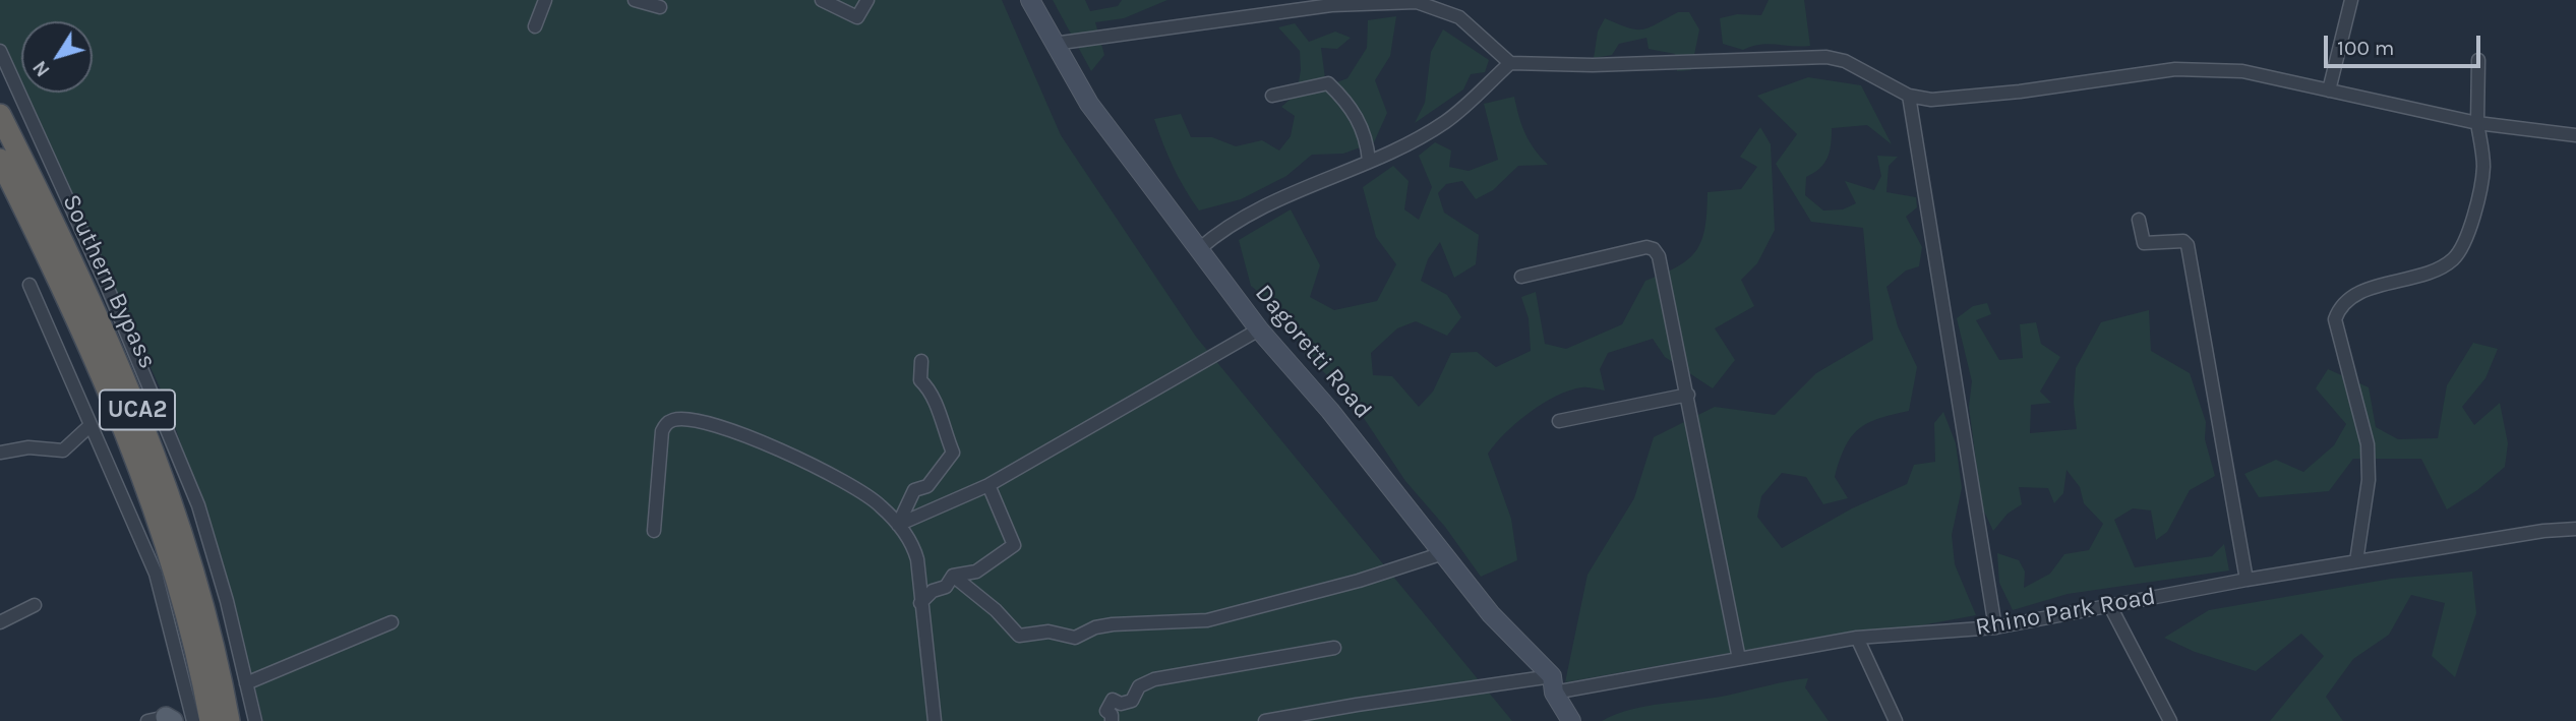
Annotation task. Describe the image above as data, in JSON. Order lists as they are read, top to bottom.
{
  "streets": {
    "highway": ["Southern Bypass", "UCA2"],
    "main road": ["Dagoretti Road"],
    "street": ["Rhino Park Road"]
  },
  "crossings": [
    ["Dagoretti Road", "Rhino Park Road"]
  ],
  "scale_bar": "100 m",
  "north": "bottom left"
}
